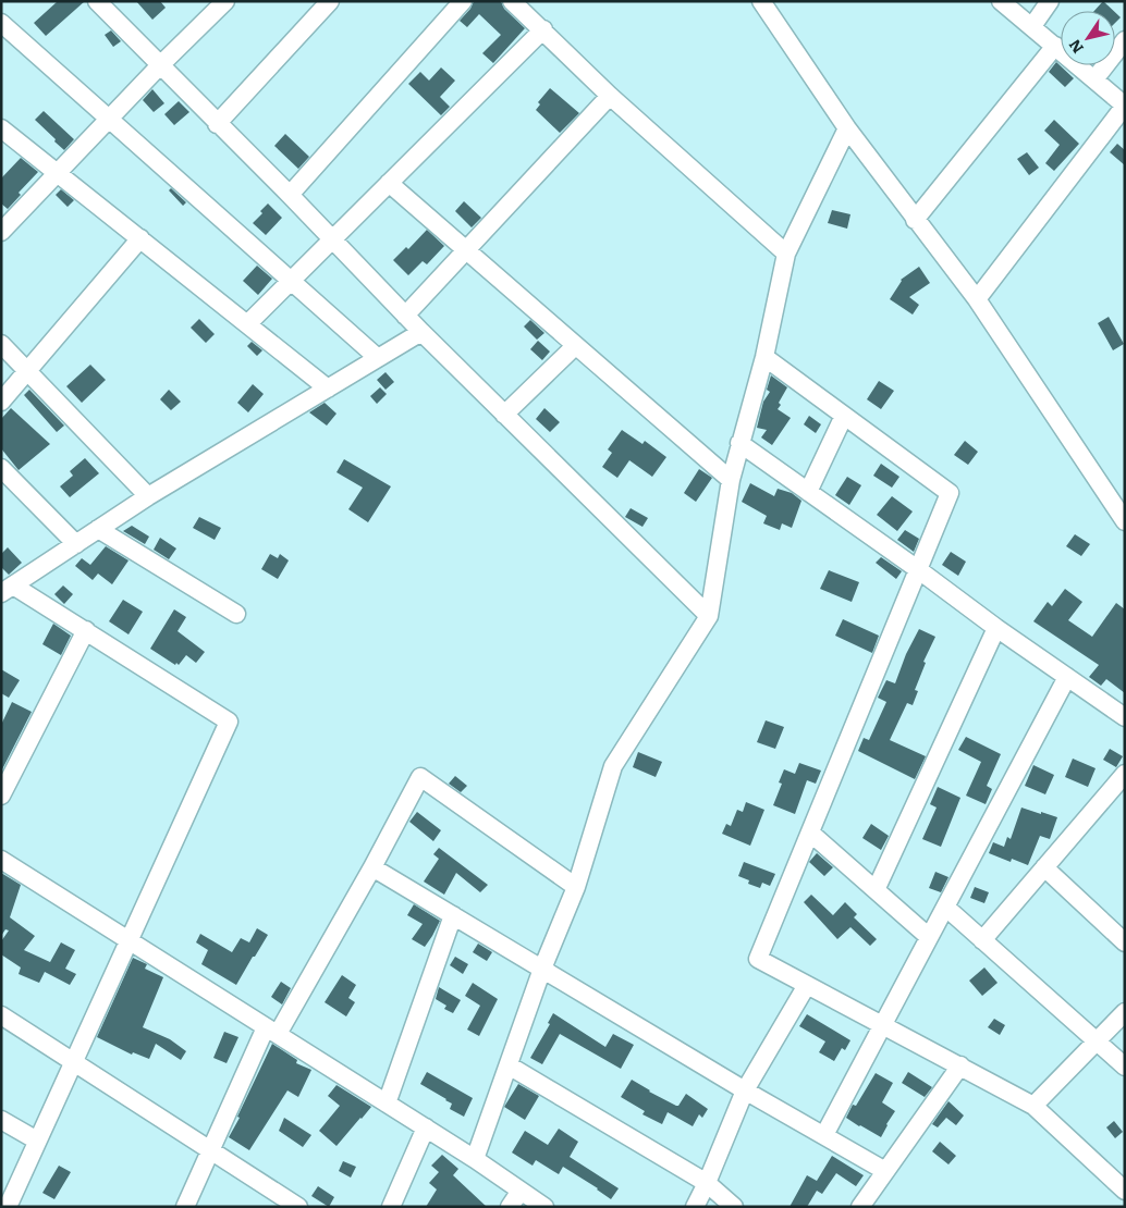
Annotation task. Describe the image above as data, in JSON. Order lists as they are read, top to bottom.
{
  "north": "bottom left"
}
